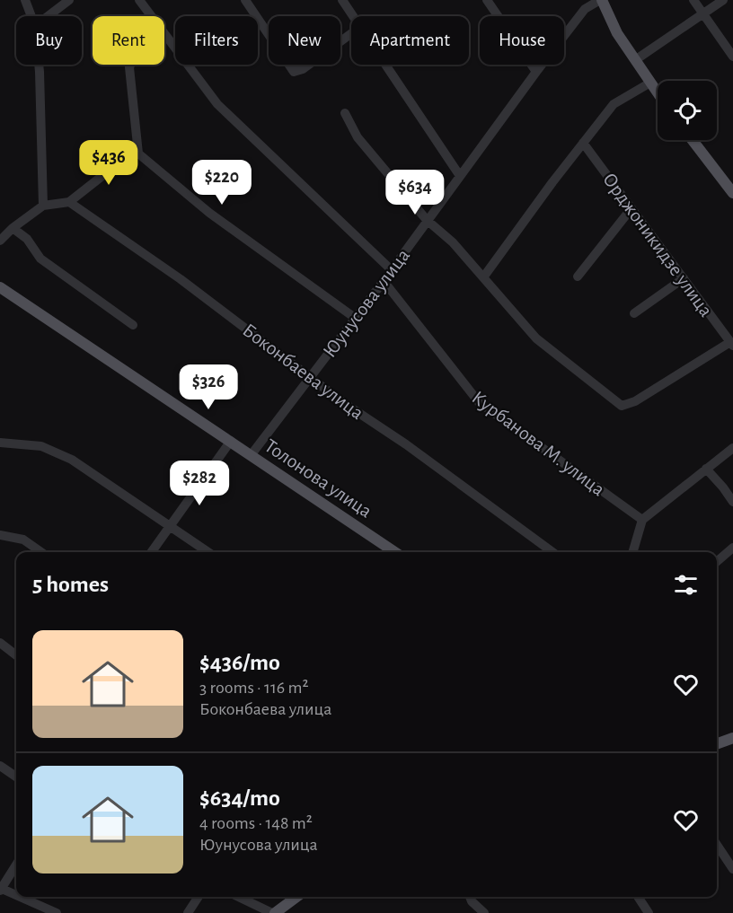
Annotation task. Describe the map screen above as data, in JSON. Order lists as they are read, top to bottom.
{
  "streets": {
    "main road": ["Толонова улица"],
    "street": [
      "Орджоникидзе улица",
      "Юунусова улица",
      "Боконбаева улица",
      "Курбанова М. улица"
    ]
  },
  "crossings": [
    ["Юунусова улица", "Боконбаева улица"],
    ["Юунусова улица", "Курбанова М. улица"],
    ["Юунусова улица", "Толонова улица"]
  ],
  "page": {
    "chip": [
      "Buy",
      "Rent",
      "Filters",
      "New",
      "Apartment",
      "House"
    ],
    "price": [
      "$436",
      "$220",
      "$634",
      "$326",
      "$282"
    ],
    "heading": "5 homes",
    "list": [
      {
        "name": "$436/mo",
        "note": "3 rooms · 116 m² · Боконбаева улица"
      },
      {
        "name": "$634/mo",
        "note": "4 rooms · 148 m² · Юунусова улица"
      }
    ]
  }
}
